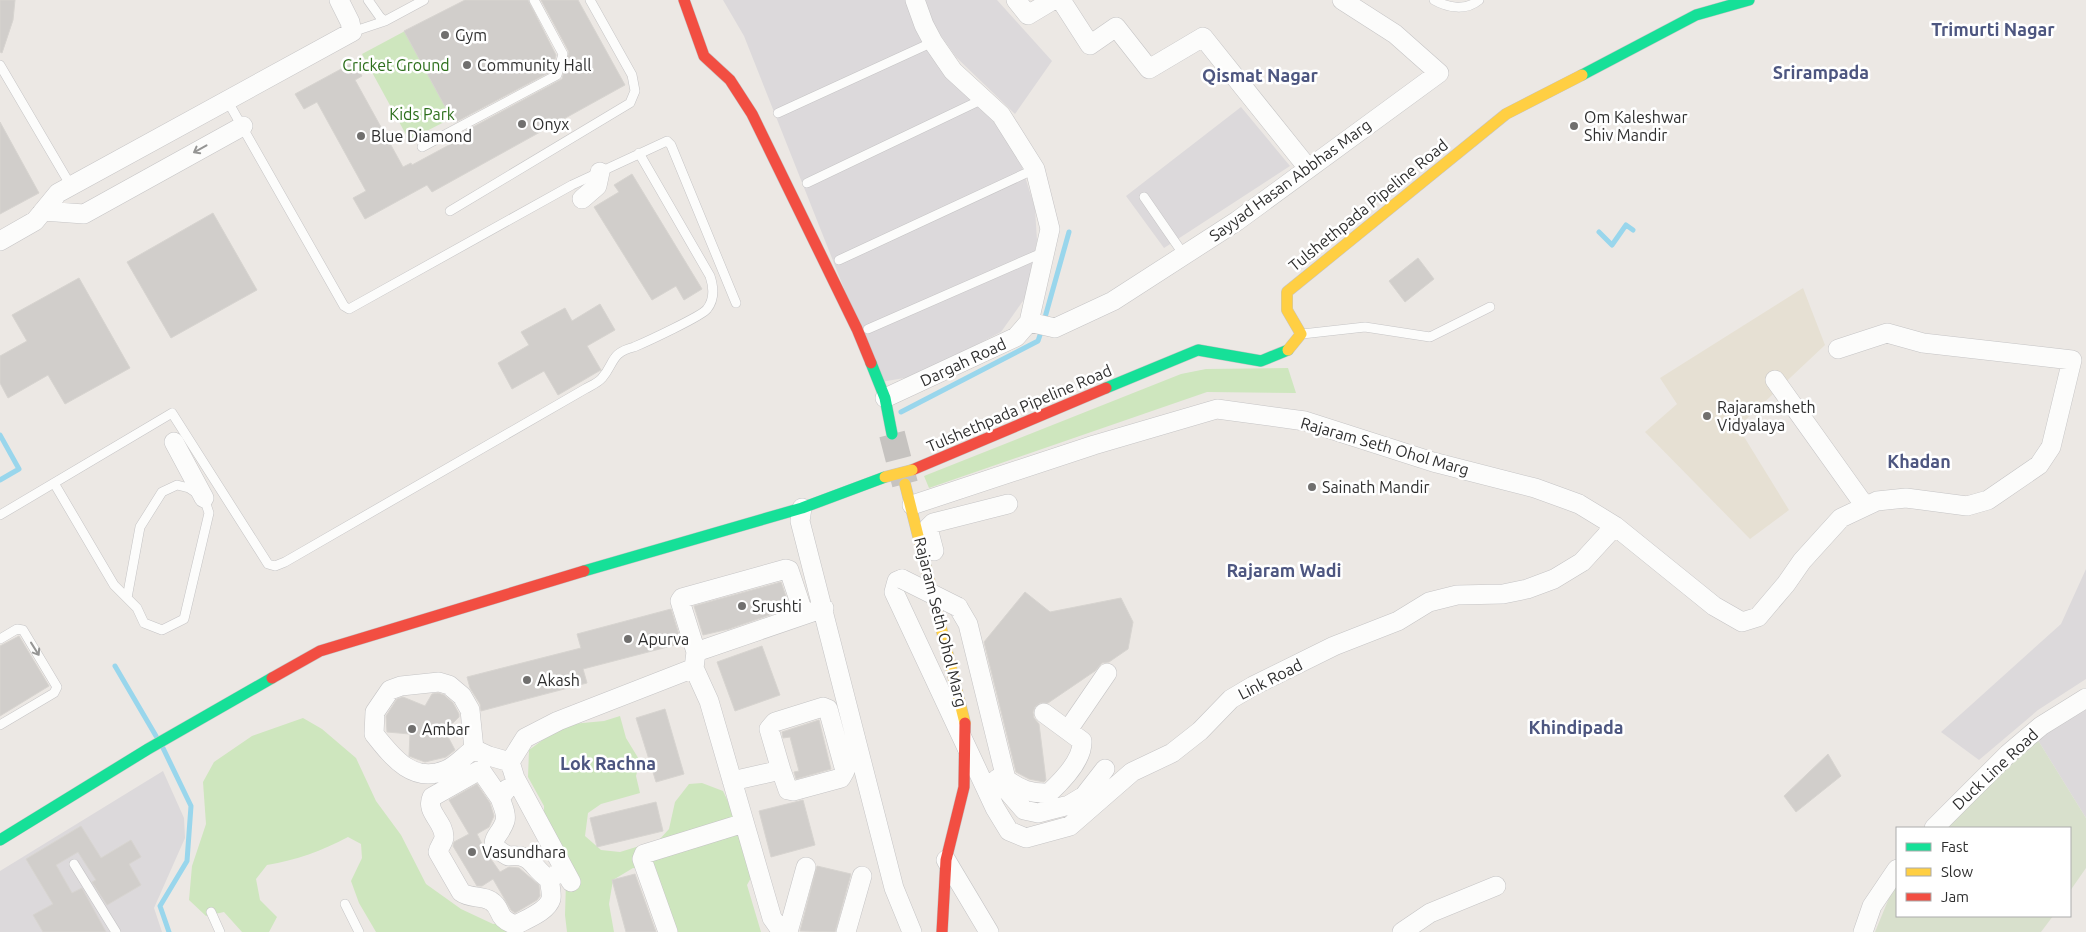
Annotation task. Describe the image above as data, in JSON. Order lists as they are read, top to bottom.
{
  "streets": {
    "street": [
      "Sayyad Hasan Abbhas Marg",
      "Tulshethpada Pipeline Road",
      "Dargah Road",
      "Rajaram Seth Ohol Marg",
      "Link Road",
      "Duck Line Road"
    ]
  },
  "crossings": [
    ["Sayyad Hasan Abbhas Marg", "Dargah Road"],
    ["Rajaram Seth Ohol Marg", "Link Road"]
  ],
  "districts": [
    "Trimurti Nagar",
    "Srirampada",
    "Qismat Nagar",
    "Khadan",
    "Rajaram Wadi",
    "Khindipada",
    "Lok Rachna"
  ],
  "parks": ["Cricket Ground", "Kids Park"],
  "places": [
    "Gym",
    "Community Hall",
    "Onyx",
    "Om Kaleshwar Shiv Mandir",
    "Blue Diamond",
    "Rajaramsheth Vidyalaya",
    "Sainath Mandir",
    "Srushti",
    "Apurva",
    "Akash",
    "Ambar",
    "Vasundhara"
  ],
  "legend": ["Fast", "Slow", "Jam"]
}
